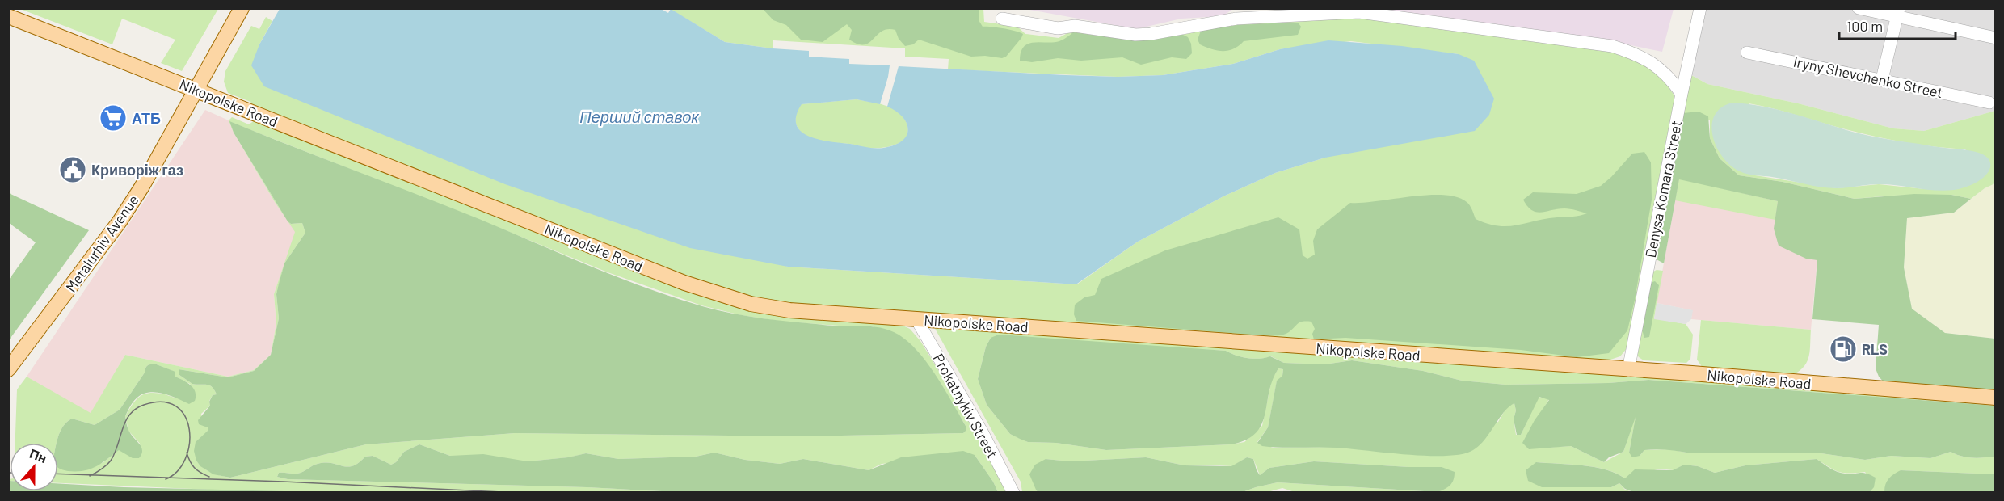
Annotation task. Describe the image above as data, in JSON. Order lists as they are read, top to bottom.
{
  "streets": {
    "main road": ["Nikopolske Road", "Metalurhiv Avenue"],
    "street": ["Iryny Shevchenko Street", "Denysa Komara Street", "Prokatnykiv Street"]
  },
  "crossings": [
    ["Nikopolske Road", "Denysa Komara Street"],
    ["Nikopolske Road", "Metalurhiv Avenue"],
    ["Nikopolske Road", "Prokatnykiv Street"]
  ],
  "water": ["Перший ставок"],
  "places": {
    "supermarket": ["АТБ"],
    "public building": ["Криворіж газ"],
    "fuel station": ["RLS"]
  },
  "scale_bar": "100 m",
  "north": "top"
}
